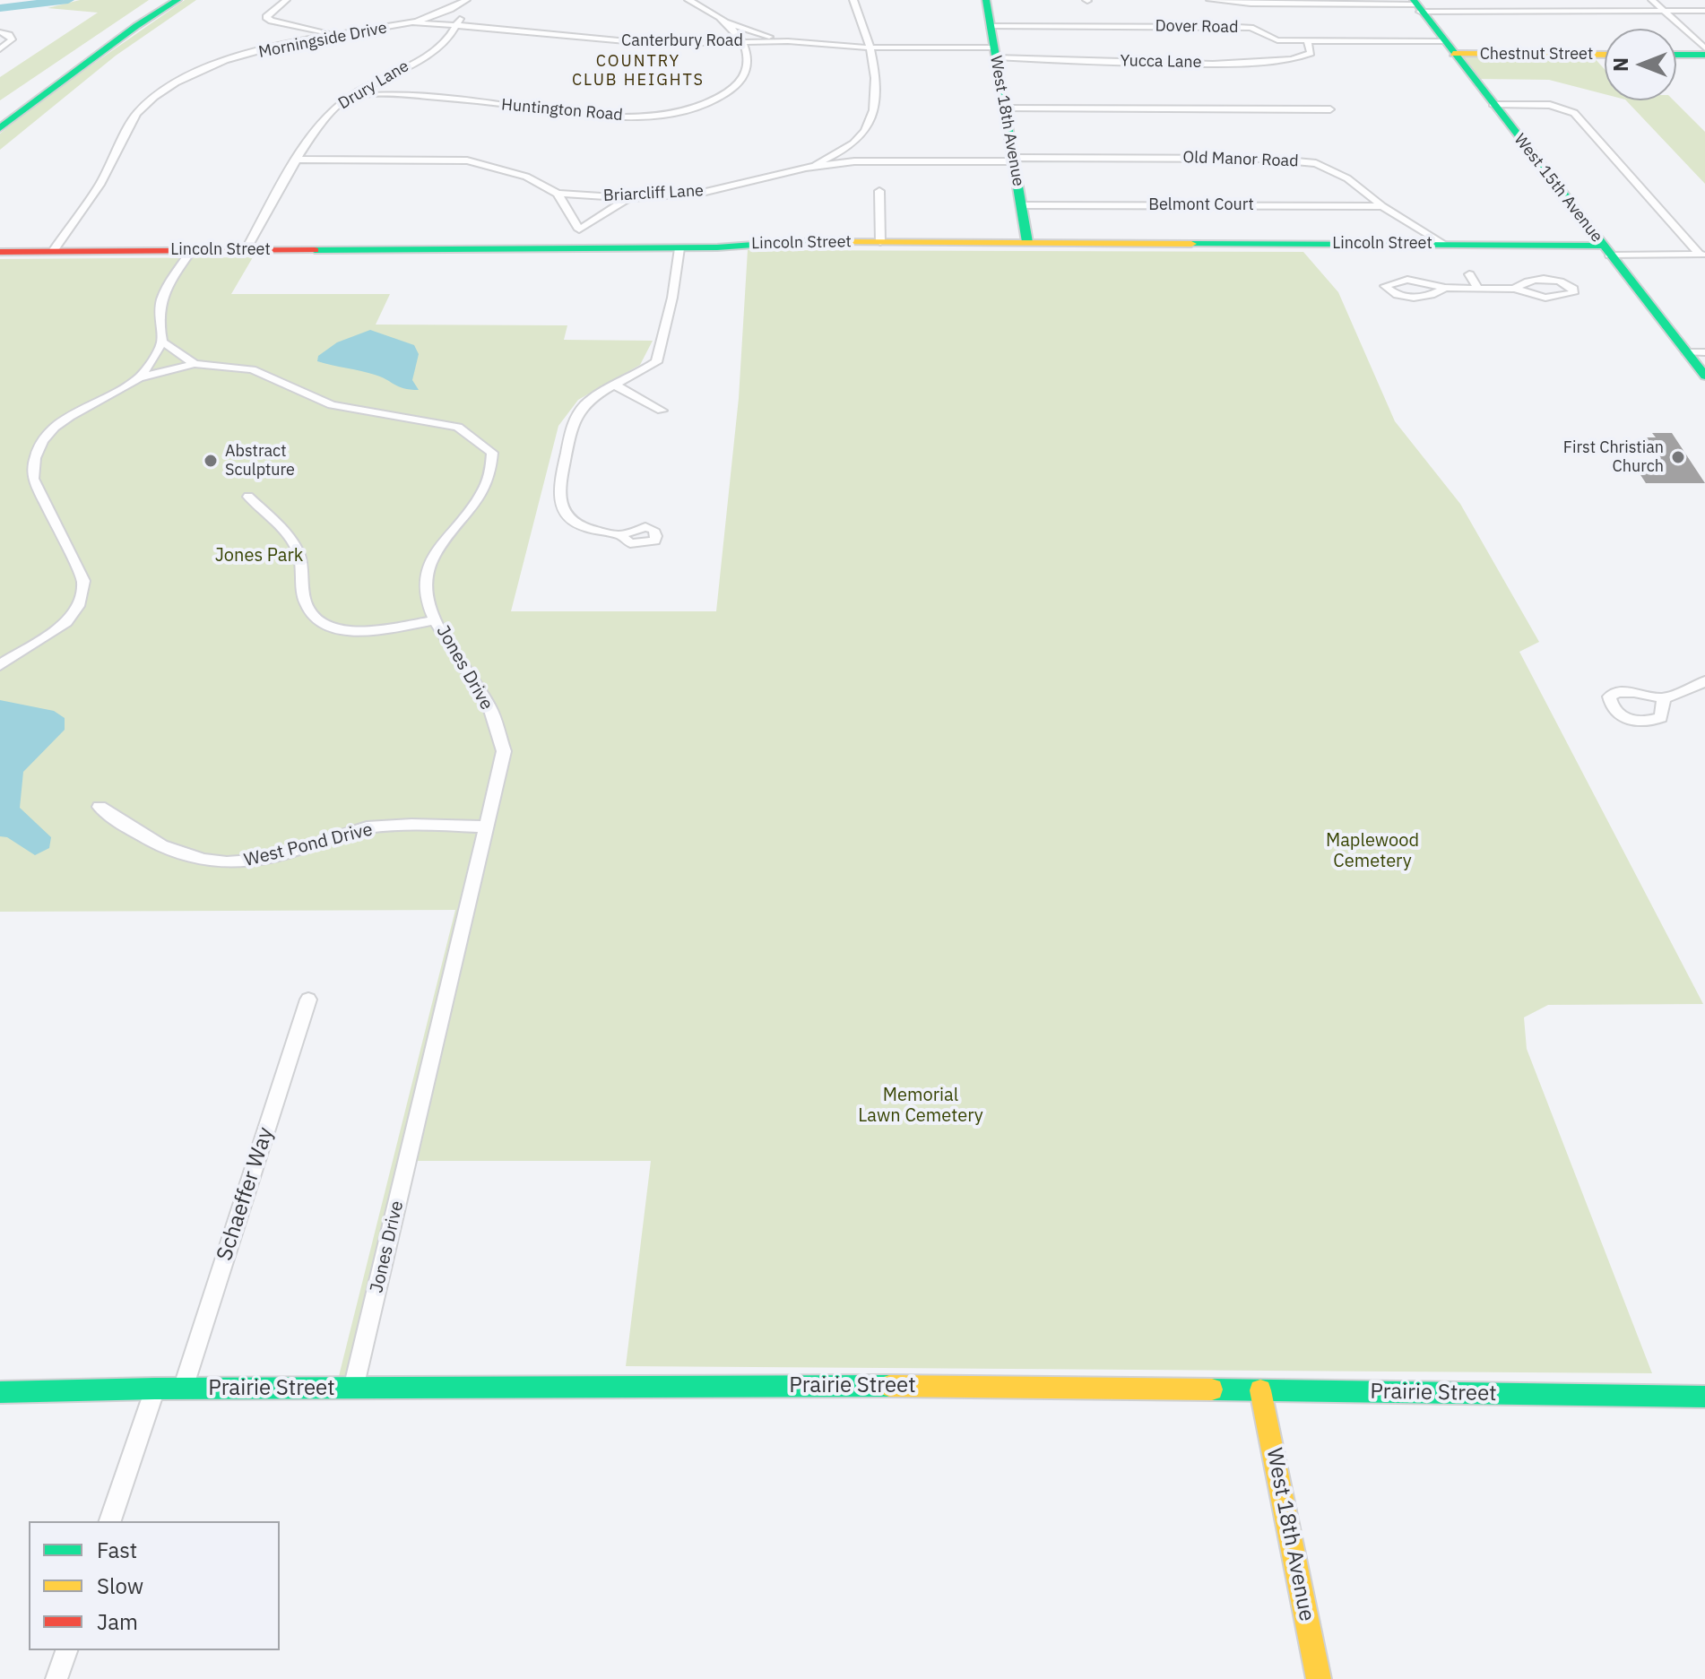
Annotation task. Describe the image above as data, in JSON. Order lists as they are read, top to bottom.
{
  "streets": {
    "main road": [
      "Chestnut Street",
      "West 18th Avenue",
      "West 15th Avenue",
      "Lincoln Street",
      "Prairie Street"
    ],
    "street": [
      "Dover Road",
      "Morningside Drive",
      "Canterbury Road",
      "Yucca Lane",
      "Drury Lane",
      "Huntington Road",
      "Old Manor Road",
      "Briarcliff Lane",
      "Belmont Court",
      "Jones Drive",
      "West Pond Drive",
      "Schaeffer Way"
    ]
  },
  "crossings": [
    ["Dover Road", "Chestnut Street"],
    ["Dover Road", "Yucca Lane"],
    ["Dover Road", "West 18th Avenue"],
    ["Dover Road", "West 15th Avenue"],
    ["Morningside Drive", "Canterbury Road"],
    ["Morningside Drive", "Lincoln Street"],
    ["Canterbury Road", "Yucca Lane"],
    ["Canterbury Road", "Drury Lane"],
    ["Canterbury Road", "Huntington Road"],
    ["Canterbury Road", "West 18th Avenue"],
    ["Chestnut Street", "West 15th Avenue"],
    ["Yucca Lane", "West 18th Avenue"],
    ["Drury Lane", "Huntington Road"],
    ["Drury Lane", "Briarcliff Lane"],
    ["Drury Lane", "Lincoln Street"],
    ["West 18th Avenue", "Old Manor Road"],
    ["West 18th Avenue", "Briarcliff Lane"],
    ["West 18th Avenue", "Belmont Court"],
    ["West 18th Avenue", "Lincoln Street"],
    ["West 18th Avenue", "Prairie Street"],
    ["Old Manor Road", "Briarcliff Lane"],
    ["Old Manor Road", "Belmont Court"],
    ["Old Manor Road", "Lincoln Street"],
    ["West 15th Avenue", "Lincoln Street"],
    ["Jones Drive", "West Pond Drive"],
    ["Jones Drive", "Prairie Street"],
    ["Schaeffer Way", "Prairie Street"]
  ],
  "districts": ["COUNTRY CLUB HEIGHTS"],
  "parks": ["Jones Park", "Maplewood Cemetery", "Memorial Lawn Cemetery"],
  "places": ["First Christian Church", "Abstract Sculpture"],
  "legend": ["Fast", "Slow", "Jam"],
  "north": "left"
}
